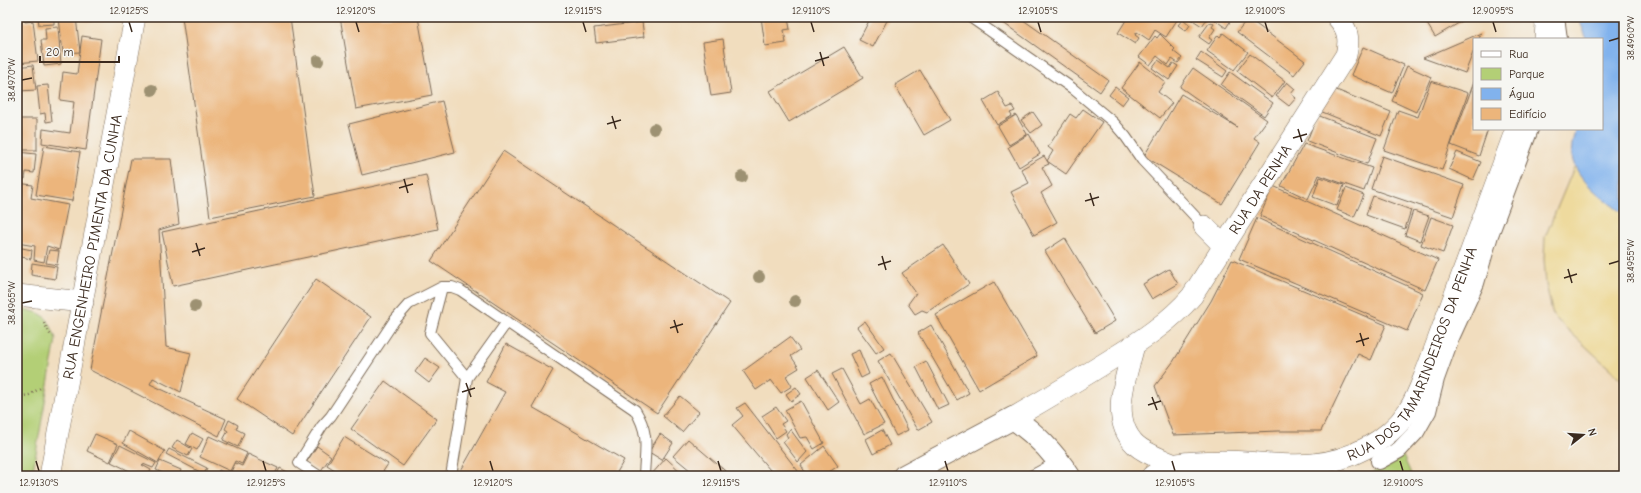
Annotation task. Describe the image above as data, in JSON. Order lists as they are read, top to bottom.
{
  "streets": {
    "street": ["RUA DA PENHA", "RUA ENGENHEIRO PIMENTA DA CUNHA", "RUA DOS TAMARINDEIROS DA PENHA"]
  },
  "legend": [
    "Rua",
    "Parque",
    "Água",
    "Edifício"
  ],
  "scale_bar": "20 m",
  "north": "right",
  "coordinates": [
    "12.9125°S",
    "12.9120°S",
    "12.9115°S",
    "12.9110°S",
    "12.9105°S",
    "12.9100°S",
    "12.9095°S",
    "38.4960°W",
    "38.4970°W",
    "38.4955°W",
    "38.4965°W",
    "12.9130°S"
  ]
}
